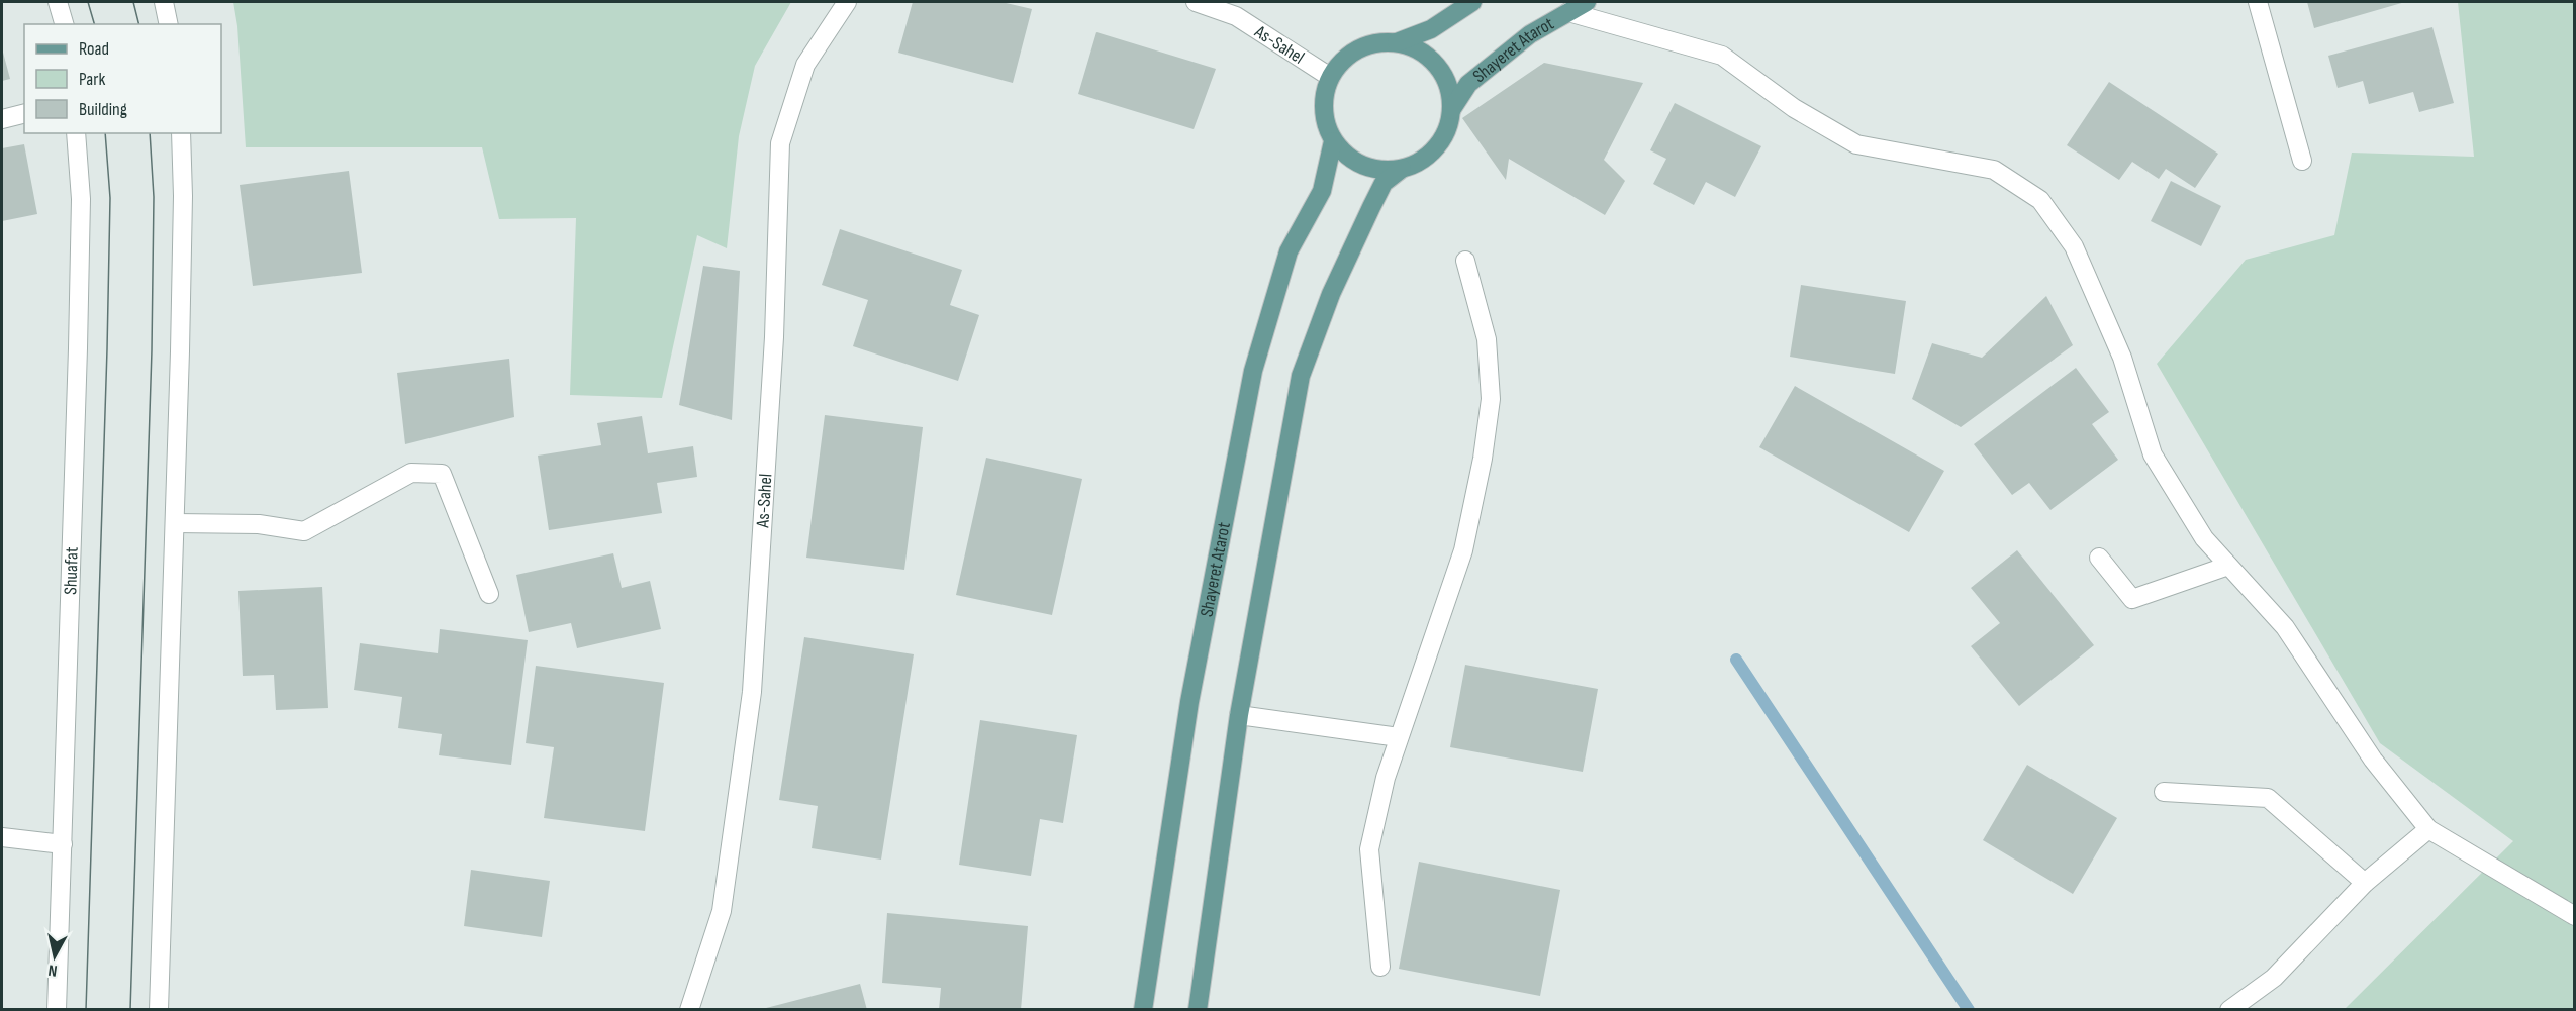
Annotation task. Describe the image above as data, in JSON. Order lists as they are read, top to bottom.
{
  "streets": {
    "main road": ["Shayeret Atarot"],
    "street": ["As-Sahel", "Shuafat"]
  },
  "crossings": [
    ["As-Sahel", "Shayeret Atarot"]
  ],
  "legend": ["Road", "Park", "Building"],
  "north": "bottom"
}
